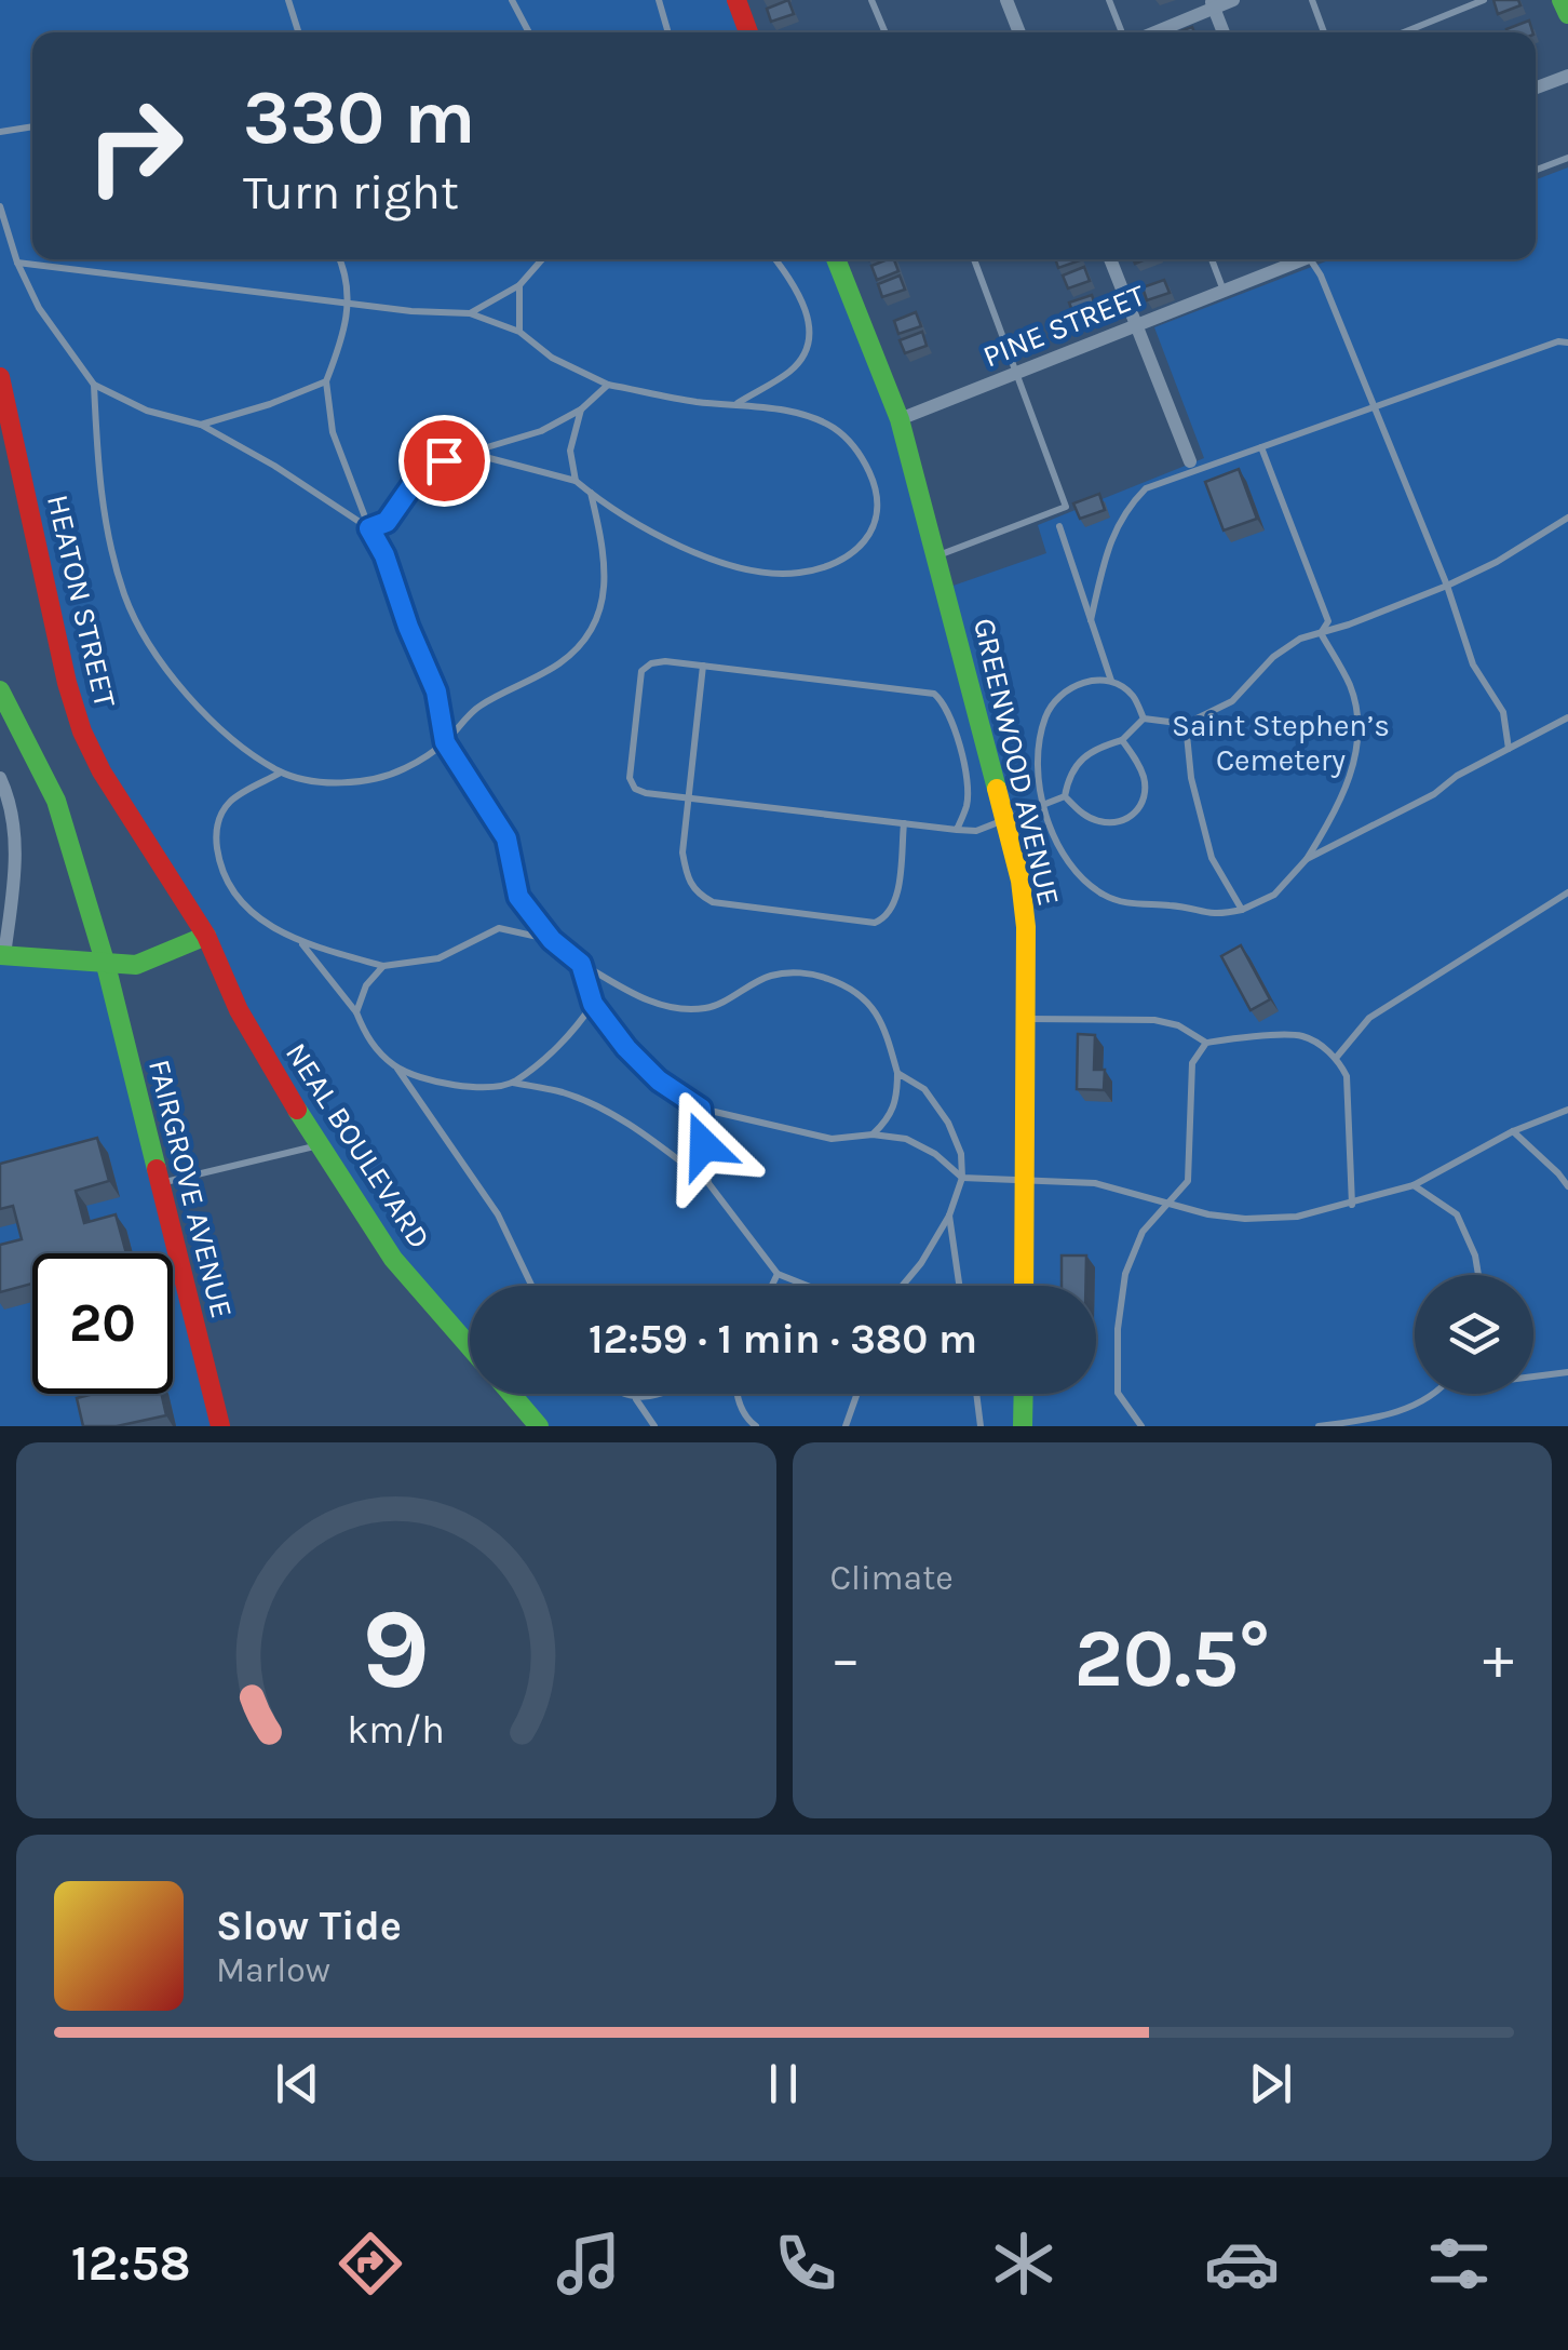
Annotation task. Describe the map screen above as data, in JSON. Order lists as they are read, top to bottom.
{
  "streets": {
    "main road": [
      "HEATON STREET",
      "GREENWOOD AVENUE",
      "NEAL BOULEVARD",
      "FAIRGROVE AVENUE"
    ],
    "street": ["PINE STREET"]
  },
  "crossings": [
    ["PINE STREET", "GREENWOOD AVENUE"],
    ["HEATON STREET", "NEAL BOULEVARD"]
  ],
  "parks": ["Saint Stephen’s Cemetery"],
  "page": {
    "turn": ["330 m", "Turn right"],
    "limit": "20",
    "trip": "12:59 · 1 min · 380 m",
    "tile": "Climate",
    "heat": ["−", "20.5°", "+"],
    "song": ["Slow Tide", "Marlow"],
    "tabs": "12:58",
    "gauge": ["9", "km/h"]
  }
}
